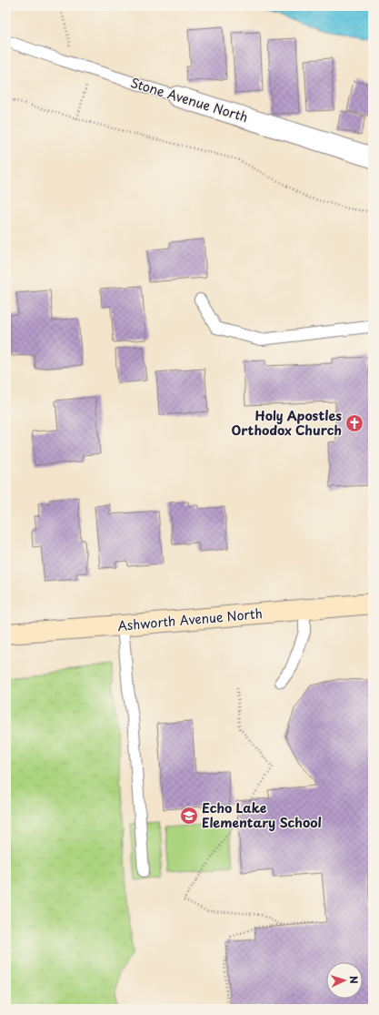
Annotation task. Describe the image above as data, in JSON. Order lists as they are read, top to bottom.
{
  "streets": {
    "street": ["Stone Avenue North", "Ashworth Avenue North"]
  },
  "places": {
    "church": ["Holy Apostles Orthodox Church"],
    "school or university": ["Echo Lake Elementary School"]
  },
  "north": "right"
}
